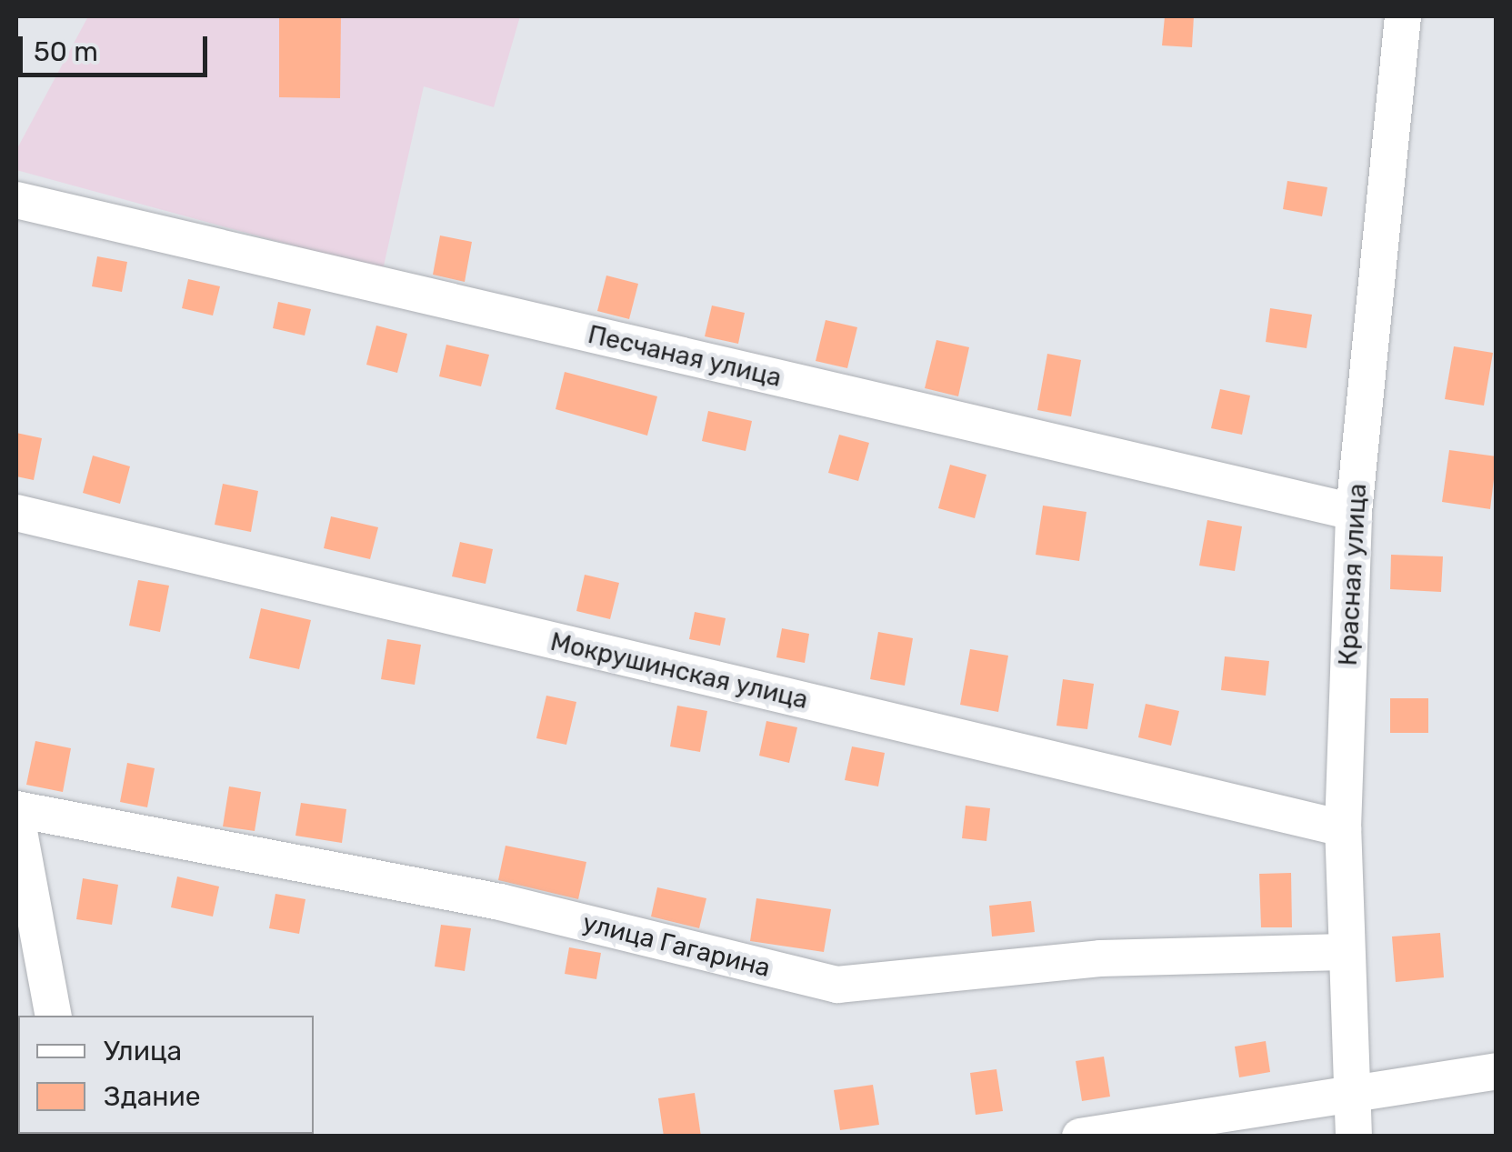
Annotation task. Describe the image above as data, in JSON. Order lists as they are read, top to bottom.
{
  "streets": {
    "street": [
      "Песчаная улица",
      "Красная улица",
      "Мокрушинская улица",
      "улица Гагарина"
    ]
  },
  "crossings": [
    ["Песчаная улица", "Красная улица"],
    ["Красная улица", "Мокрушинская улица"],
    ["Красная улица", "улица Гагарина"]
  ],
  "legend": ["Улица", "Здание"],
  "scale_bar": "50 m"
}
